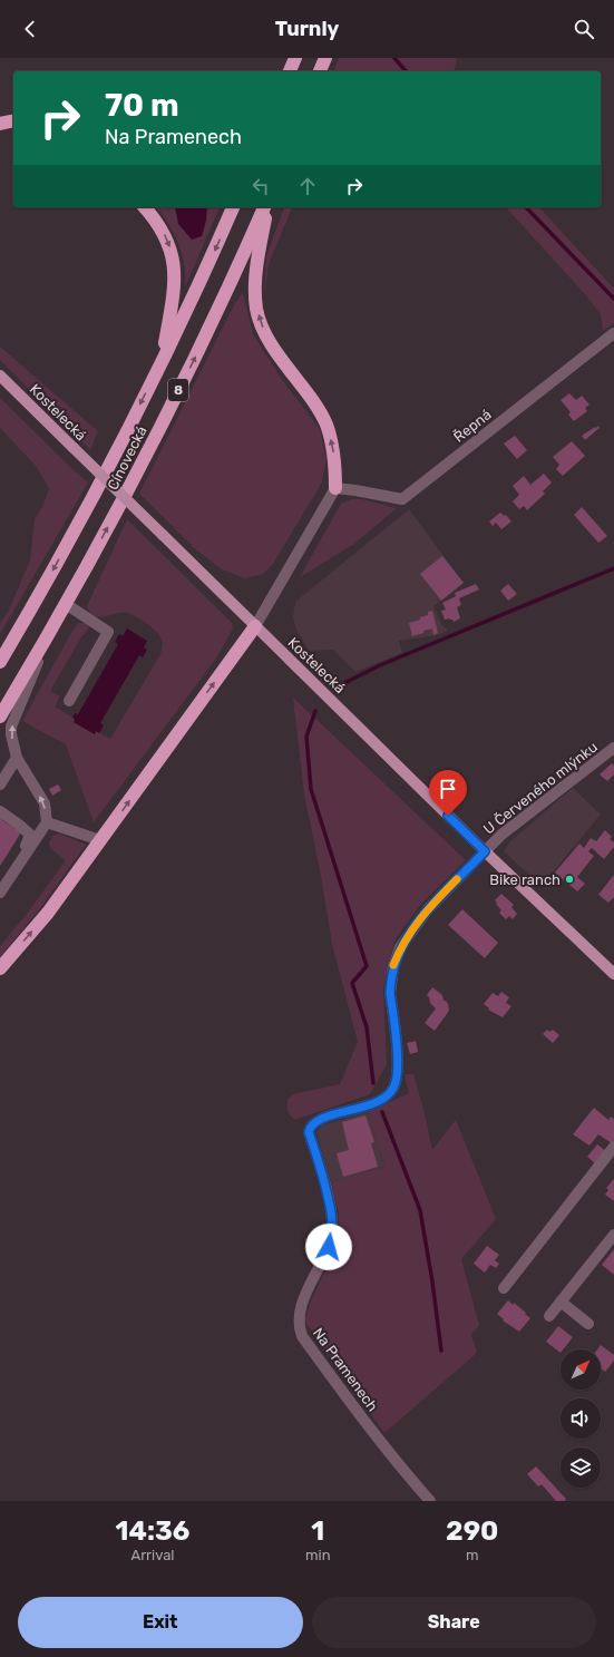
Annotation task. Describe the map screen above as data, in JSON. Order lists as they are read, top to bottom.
{
  "streets": {
    "highway": ["8", "Cínovecká"],
    "main road": ["Kostelecká"],
    "street": ["Řepná", "U Červeného mlýnku", "Na Pramenech"]
  },
  "crossings": [
    ["Kostelecká", "U Červeného mlýnku"],
    ["Kostelecká", "Na Pramenech"],
    ["U Červeného mlýnku", "Na Pramenech"]
  ],
  "places": ["Bike ranch"],
  "north": "top right",
  "page": {
    "header": "Turnly",
    "turn": ["70 m", "Na Pramenech"],
    "eta": [
      "14:36",
      "Arrival",
      "1",
      "min",
      "290",
      "m"
    ],
    "buttons": ["Exit", "Share"]
  }
}
